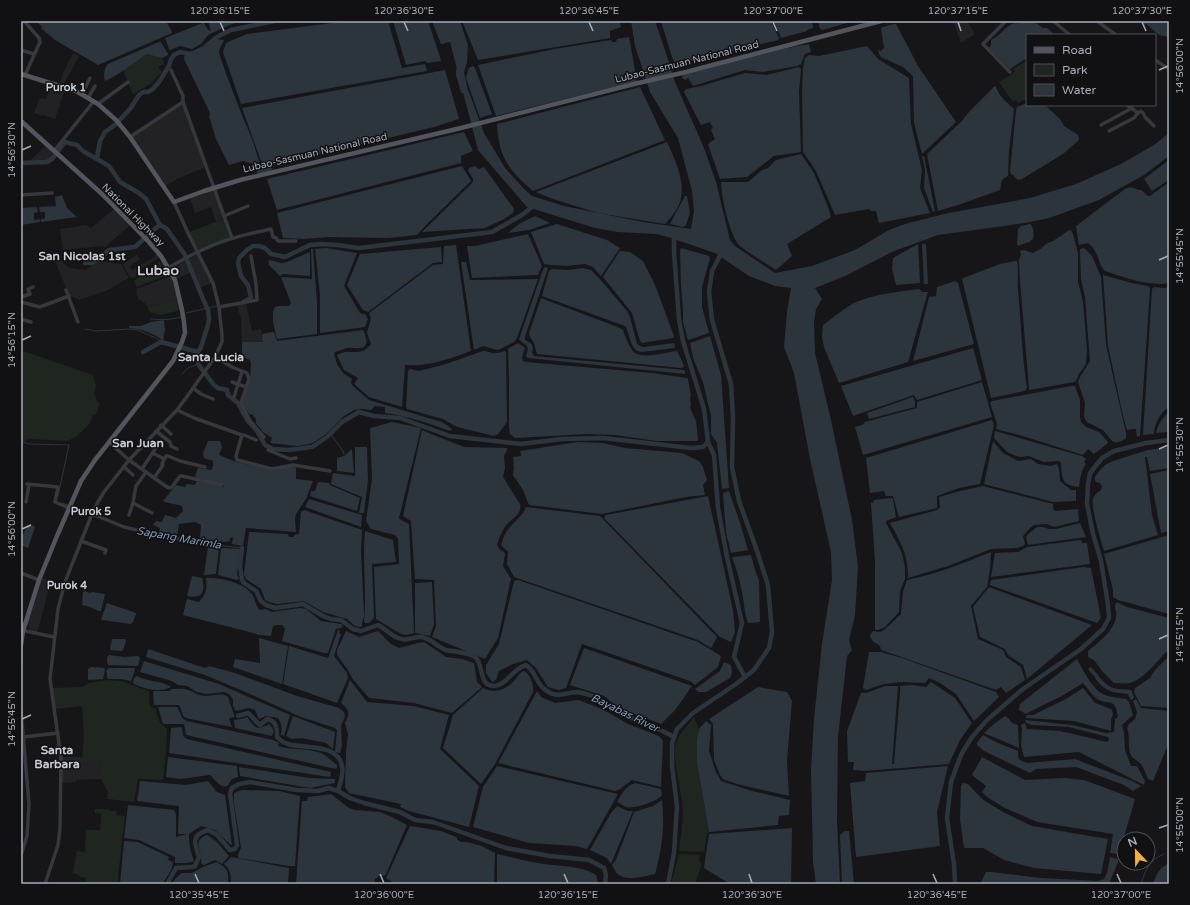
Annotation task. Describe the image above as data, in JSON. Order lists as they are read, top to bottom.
{
  "streets": {
    "main road": ["Lubao-Sasmuan National Road", "National Highway"]
  },
  "districts": [
    "Purok 1",
    "San Nicolas 1st",
    "Lubao",
    "Santa Lucia",
    "San Juan",
    "Purok 5",
    "Purok 4",
    "Santa Barbara"
  ],
  "water": ["Sapang Marimla", "Bayabas River"],
  "legend": ["Road", "Park", "Water"],
  "north": "top",
  "coordinates": [
    "120°36'15\"E",
    "120°36'30\"E",
    "120°36'45\"E",
    "120°37'00\"E",
    "120°37'15\"E",
    "120°37'30\"E",
    "14°56'00\"N",
    "14°56'30\"N",
    "14°55'45\"N",
    "14°56'15\"N",
    "14°55'30\"N",
    "14°55'15\"N",
    "14°55'00\"N",
    "120°35'45\"E",
    "120°36'00\"E"
  ]
}
